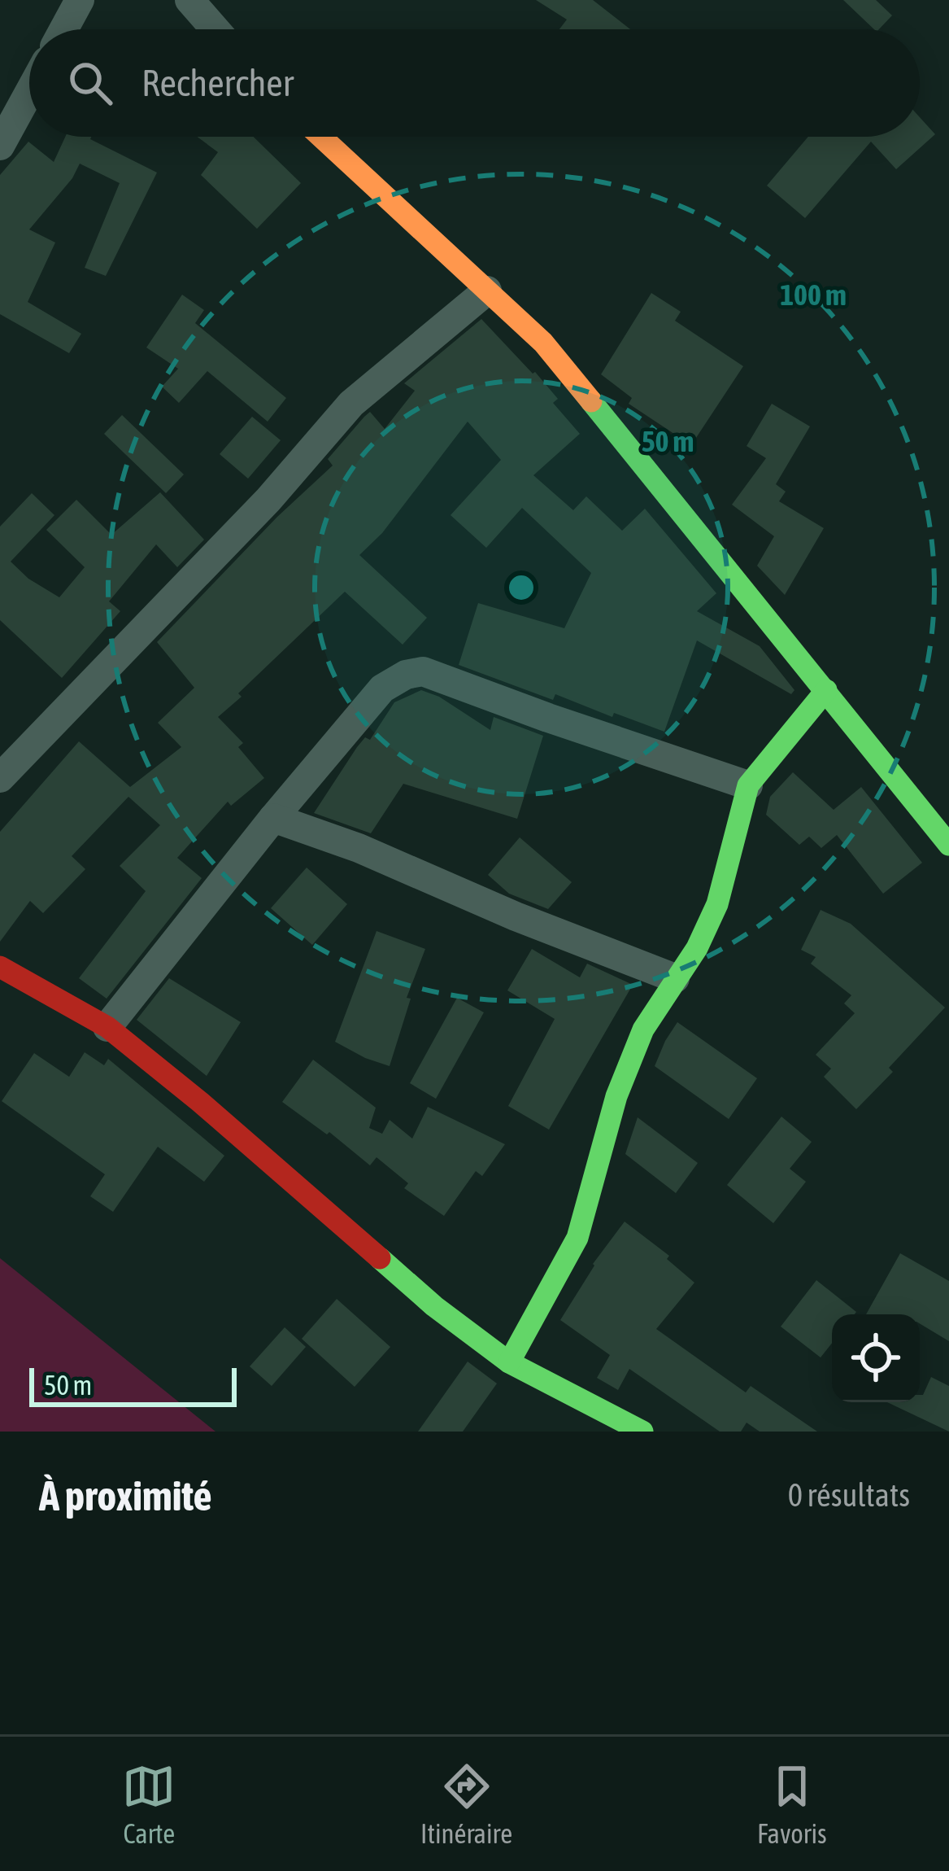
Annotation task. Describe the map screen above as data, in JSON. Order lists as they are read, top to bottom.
{
  "scale_bar": "50 m",
  "page": {
    "search": "Rechercher",
    "scale": "50 m",
    "heading": ["À proximité", "0 résultats"],
    "nav": ["Carte", "Itinéraire", "Favoris"]
  },
  "rings": ["100 m", "50 m"]
}
